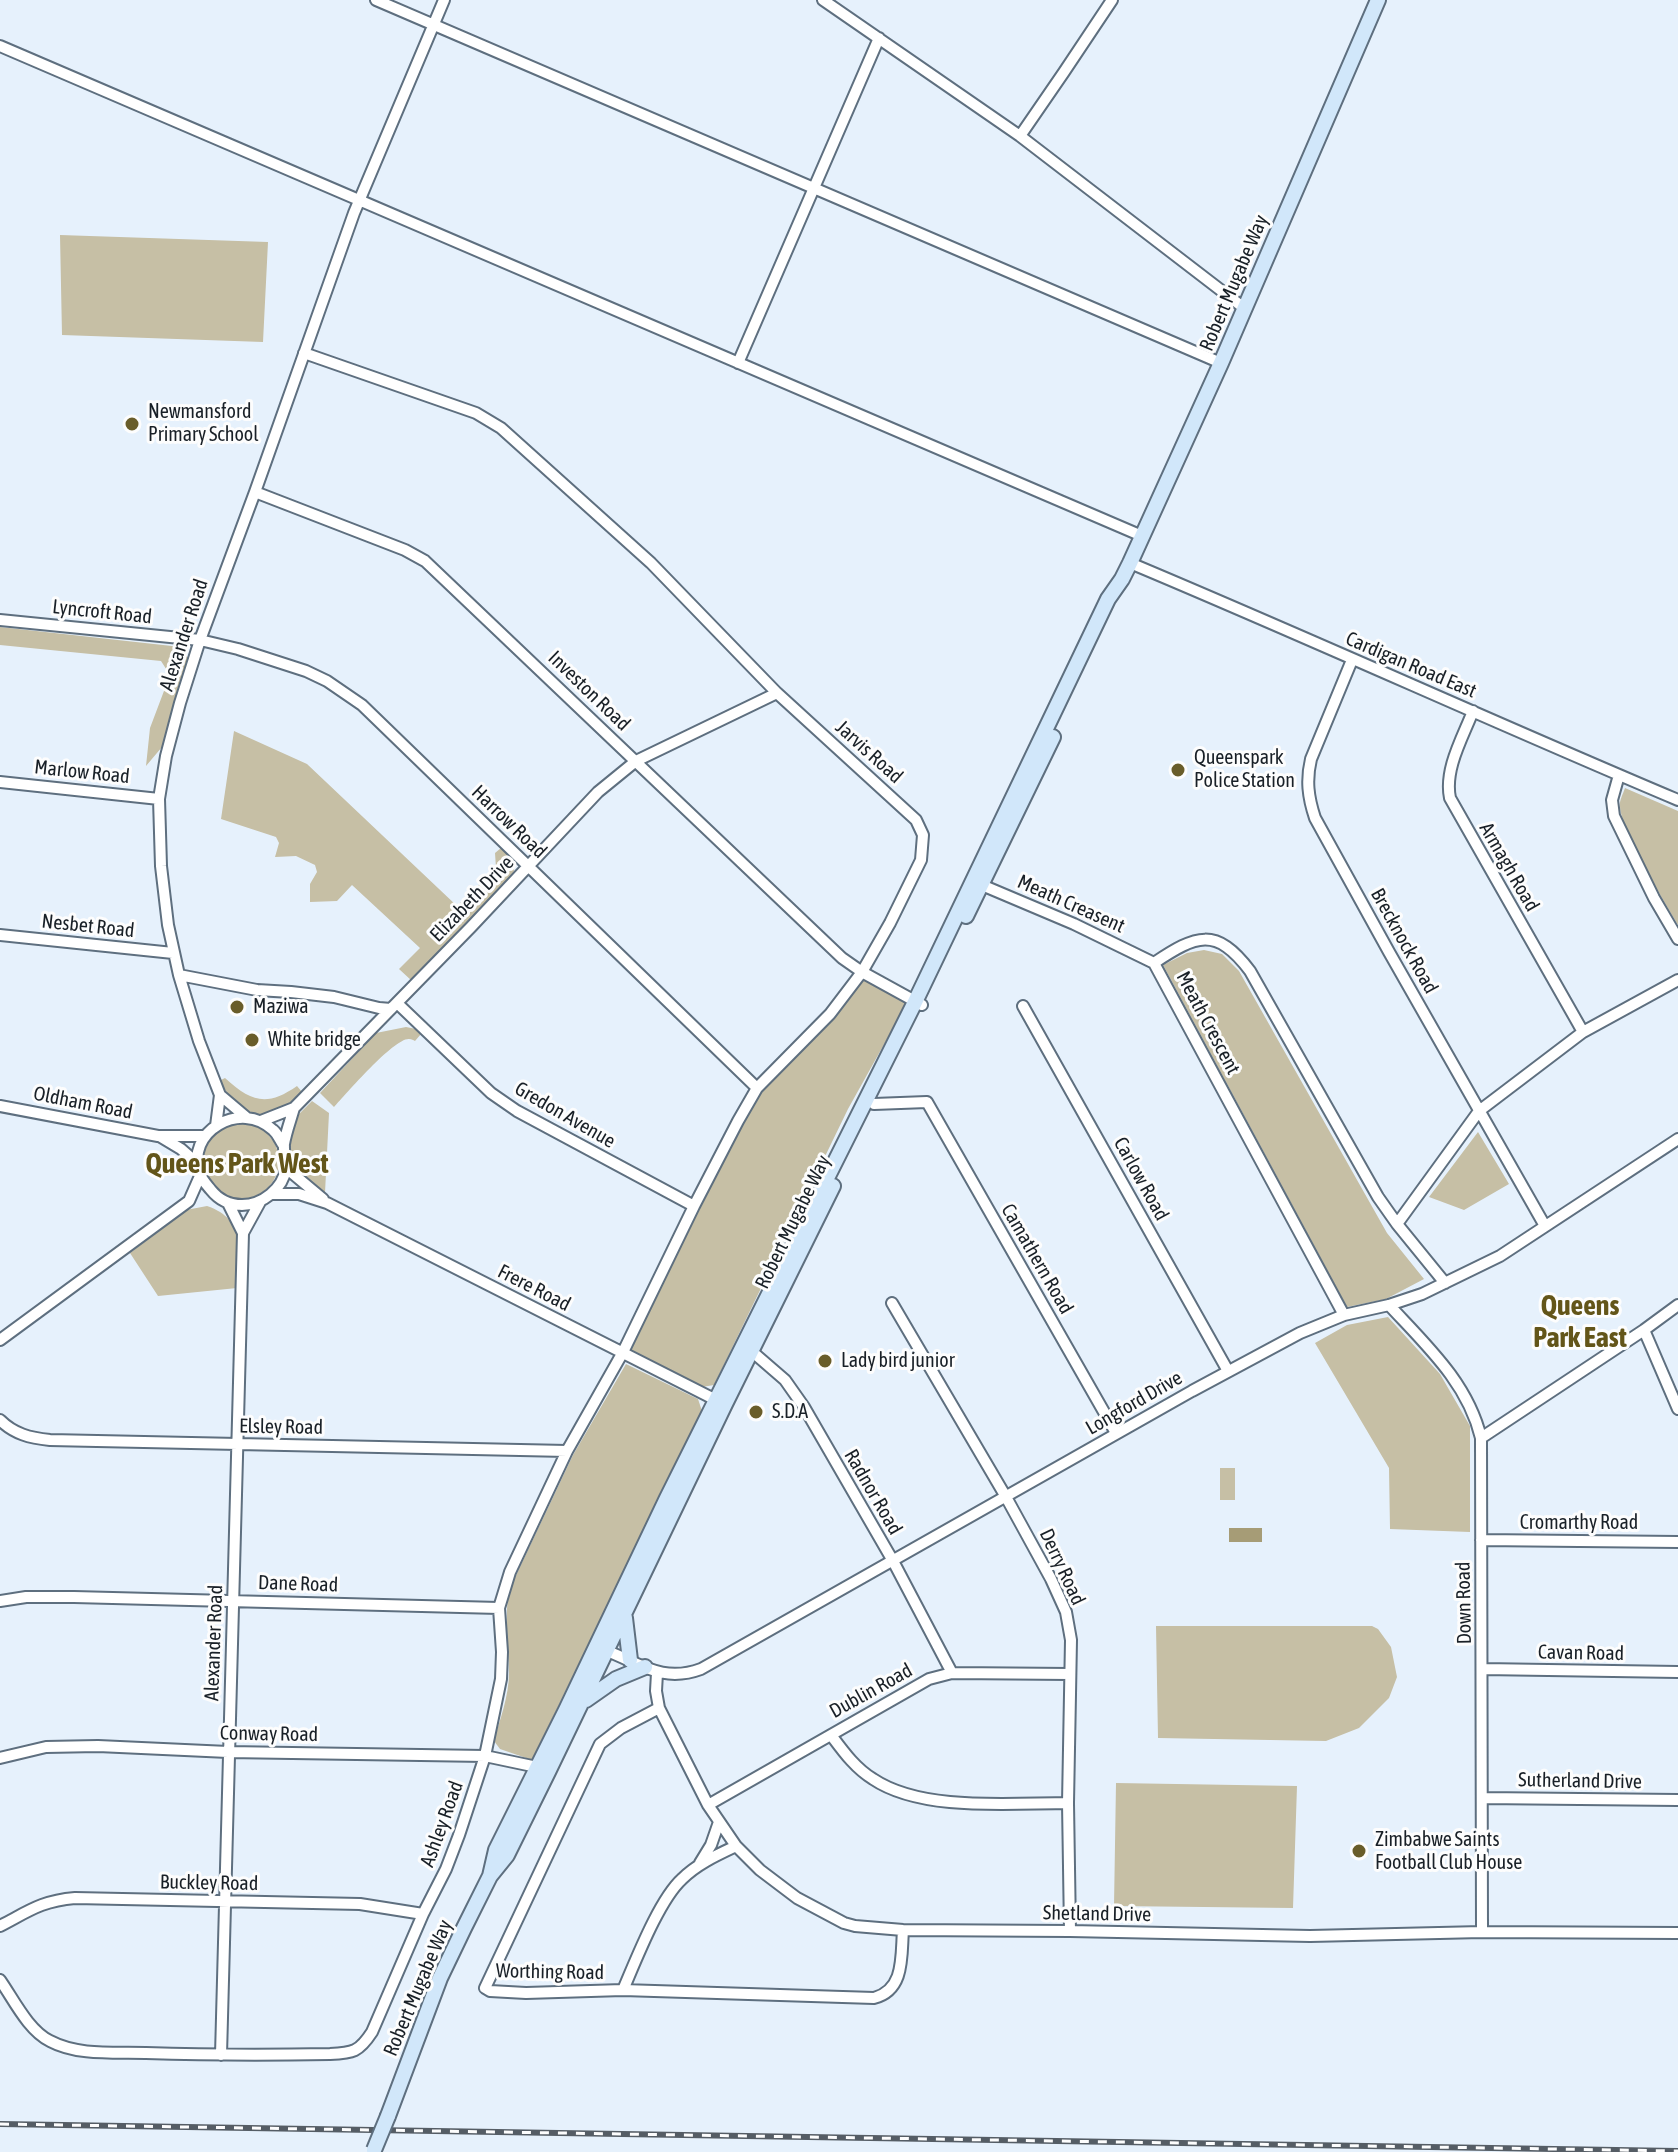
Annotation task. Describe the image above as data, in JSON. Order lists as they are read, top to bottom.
{
  "streets": {
    "main road": ["Robert Mugabe Way"],
    "street": [
      "Lyncroft Road",
      "Alexander Road",
      "Cardigan Road East",
      "Investon Road",
      "Jarvis Road",
      "Marlow Road",
      "Harrow Road",
      "Armagh Road",
      "Elizabeth Drive",
      "Meath Creasent",
      "Nesbet Road",
      "Brecknock Road",
      "Meath Crescent",
      "Oldham Road",
      "Gredon Avenue",
      "Carlow Road",
      "Camathern Road",
      "Frere Road",
      "Longford Drive",
      "Elsley Road",
      "Radnor Road",
      "Cromarthy Road",
      "Derry Road",
      "Dane Road",
      "Down Road",
      "Cavan Road",
      "Dublin Road",
      "Conway Road",
      "Sutherland Drive",
      "Ashley Road",
      "Buckley Road",
      "Shetland Drive",
      "Worthing Road"
    ]
  },
  "crossings": [
    ["Robert Mugabe Way", "Cardigan Road East"],
    ["Robert Mugabe Way", "Investon Road"],
    ["Robert Mugabe Way", "Meath Creasent"],
    ["Robert Mugabe Way", "Camathern Road"],
    ["Robert Mugabe Way", "Frere Road"],
    ["Robert Mugabe Way", "Longford Drive"],
    ["Robert Mugabe Way", "Radnor Road"],
    ["Robert Mugabe Way", "Conway Road"],
    ["Lyncroft Road", "Alexander Road"],
    ["Lyncroft Road", "Harrow Road"],
    ["Alexander Road", "Investon Road"],
    ["Alexander Road", "Jarvis Road"],
    ["Alexander Road", "Marlow Road"],
    ["Alexander Road", "Harrow Road"],
    ["Alexander Road", "Elizabeth Drive"],
    ["Alexander Road", "Nesbet Road"],
    ["Alexander Road", "Oldham Road"],
    ["Alexander Road", "Frere Road"],
    ["Alexander Road", "Elsley Road"],
    ["Alexander Road", "Dane Road"],
    ["Alexander Road", "Conway Road"],
    ["Alexander Road", "Ashley Road"],
    ["Alexander Road", "Buckley Road"],
    ["Cardigan Road East", "Armagh Road"],
    ["Cardigan Road East", "Brecknock Road"],
    ["Investon Road", "Jarvis Road"],
    ["Investon Road", "Elizabeth Drive"],
    ["Jarvis Road", "Harrow Road"],
    ["Jarvis Road", "Elizabeth Drive"],
    ["Jarvis Road", "Gredon Avenue"],
    ["Jarvis Road", "Frere Road"],
    ["Jarvis Road", "Ashley Road"],
    ["Harrow Road", "Elizabeth Drive"],
    ["Elizabeth Drive", "Oldham Road"],
    ["Elizabeth Drive", "Gredon Avenue"],
    ["Elizabeth Drive", "Frere Road"],
    ["Meath Creasent", "Meath Crescent"],
    ["Brecknock Road", "Longford Drive"],
    ["Meath Crescent", "Longford Drive"],
    ["Oldham Road", "Frere Road"],
    ["Carlow Road", "Longford Drive"],
    ["Camathern Road", "Longford Drive"],
    ["Frere Road", "Ashley Road"],
    ["Longford Drive", "Radnor Road"],
    ["Longford Drive", "Derry Road"],
    ["Longford Drive", "Down Road"],
    ["Longford Drive", "Shetland Drive"],
    ["Elsley Road", "Ashley Road"],
    ["Radnor Road", "Dublin Road"],
    ["Cromarthy Road", "Down Road"],
    ["Derry Road", "Dublin Road"],
    ["Derry Road", "Shetland Drive"],
    ["Dane Road", "Ashley Road"],
    ["Down Road", "Cavan Road"],
    ["Down Road", "Sutherland Drive"],
    ["Down Road", "Shetland Drive"],
    ["Dublin Road", "Shetland Drive"],
    ["Conway Road", "Ashley Road"],
    ["Ashley Road", "Buckley Road"],
    ["Shetland Drive", "Worthing Road"]
  ],
  "districts": ["Queens Park West", "Queens Park East"],
  "places": [
    "Newmansford Primary School",
    "Queenspark Police Station",
    "Maziwa",
    "White bridge",
    "Lady bird junior",
    "S.D.A",
    "Zimbabwe Saints Football Club House"
  ]
}
